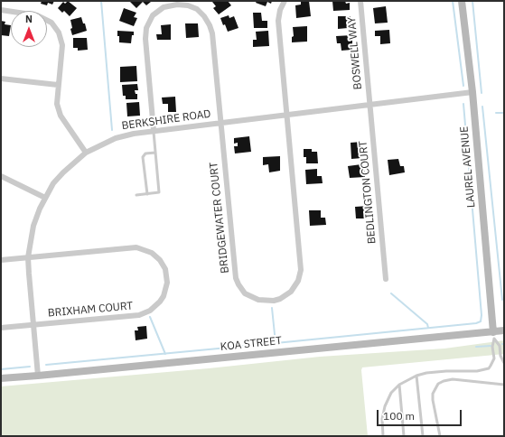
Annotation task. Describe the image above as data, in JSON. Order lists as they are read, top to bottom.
{
  "streets": {
    "main road": ["LAUREL AVENUE", "KOA STREET"],
    "street": [
      "BOSWELL WAY",
      "BERKSHIRE ROAD",
      "BEDLINGTON COURT",
      "BRIDGEWATER COURT",
      "BRIXHAM COURT"
    ]
  },
  "crossings": [
    ["BOSWELL WAY", "BERKSHIRE ROAD"],
    ["BOSWELL WAY", "BEDLINGTON COURT"],
    ["BERKSHIRE ROAD", "LAUREL AVENUE"],
    ["BERKSHIRE ROAD", "BEDLINGTON COURT"],
    ["BERKSHIRE ROAD", "BRIDGEWATER COURT"],
    ["BERKSHIRE ROAD", "BRIXHAM COURT"],
    ["BERKSHIRE ROAD", "KOA STREET"],
    ["LAUREL AVENUE", "KOA STREET"]
  ],
  "scale_bar": "100 m",
  "north": "top"
}
